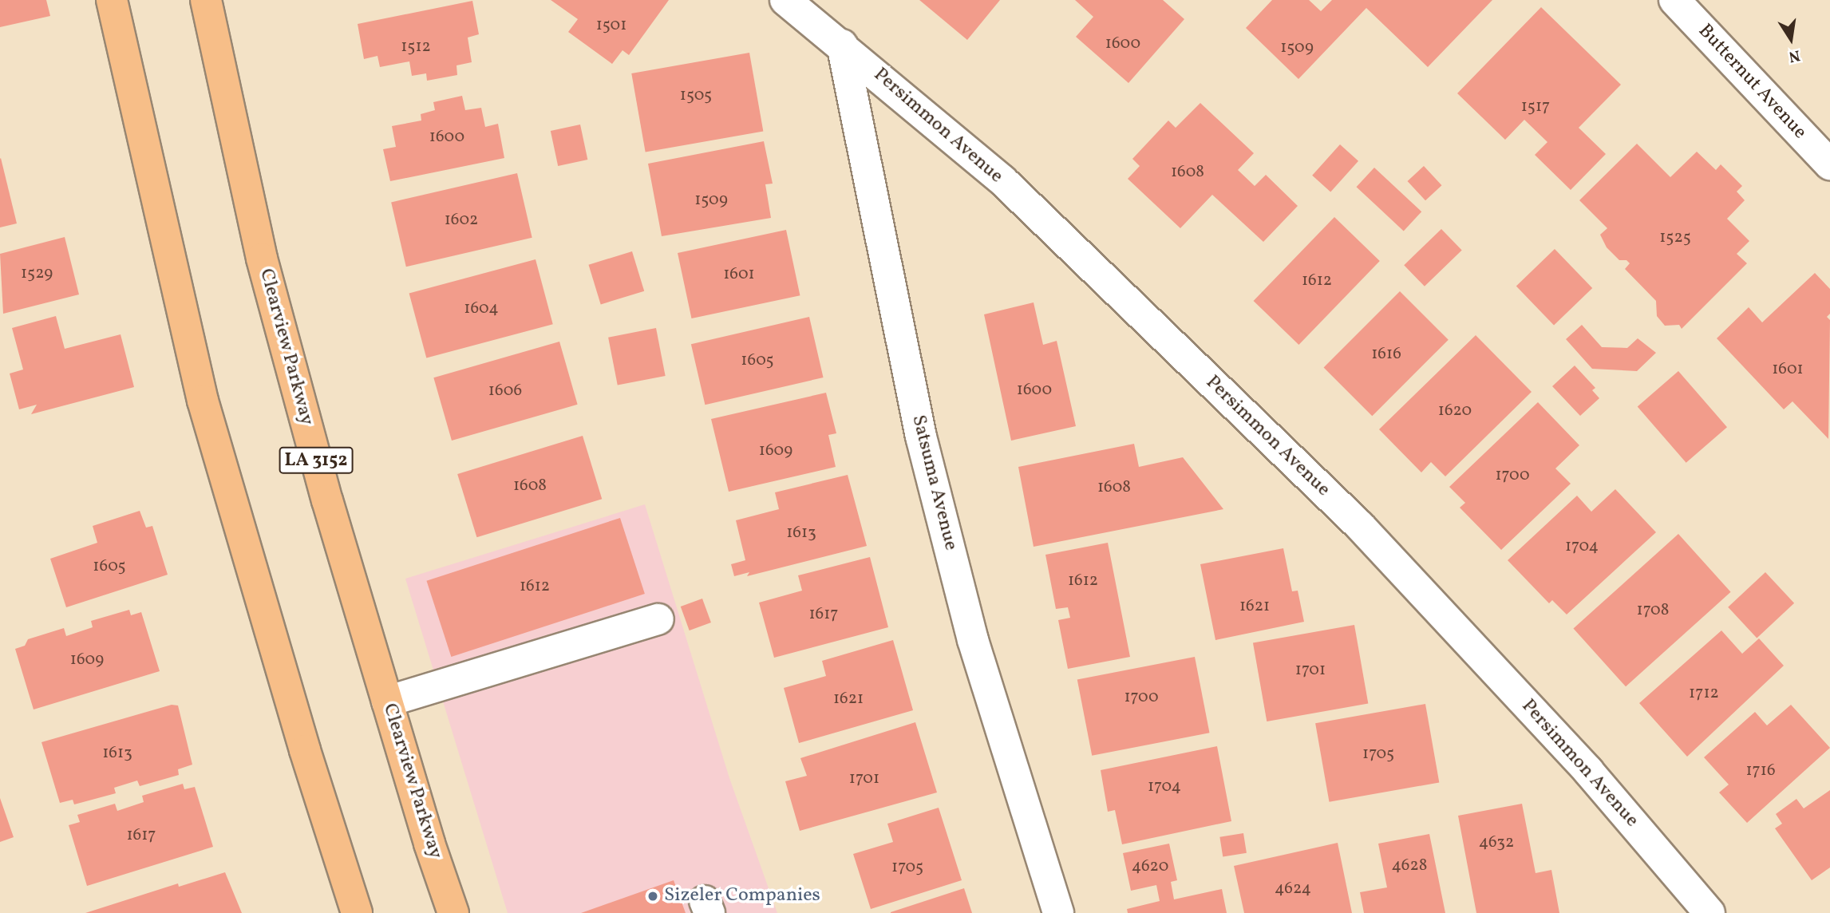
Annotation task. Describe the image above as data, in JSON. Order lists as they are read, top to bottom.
{
  "streets": {
    "highway": ["Clearview Parkway", "LA 3152"],
    "street": ["Butternut Avenue", "Persimmon Avenue", "Satsuma Avenue"]
  },
  "crossings": [
    ["Persimmon Avenue", "Satsuma Avenue"]
  ],
  "places": ["Sizeler Companies"],
  "house_numbers": [
    "1501",
    "1600",
    "1512",
    "1509",
    "1505",
    "1517",
    "1600",
    "1608",
    "1509",
    "1602",
    "1525",
    "1529",
    "1601",
    "1612",
    "1604",
    "1616",
    "1605",
    "1601",
    "1600",
    "1606",
    "1620",
    "1609",
    "1700",
    "1608",
    "1608",
    "1613",
    "1704",
    "1605",
    "1612",
    "1612",
    "1621",
    "1708",
    "1617",
    "1609",
    "1701",
    "1712",
    "1700",
    "1621",
    "1613",
    "1705",
    "1716",
    "1701",
    "1704",
    "1617",
    "4632",
    "4628",
    "4620",
    "1705",
    "4624"
  ],
  "north": "bottom"
}
